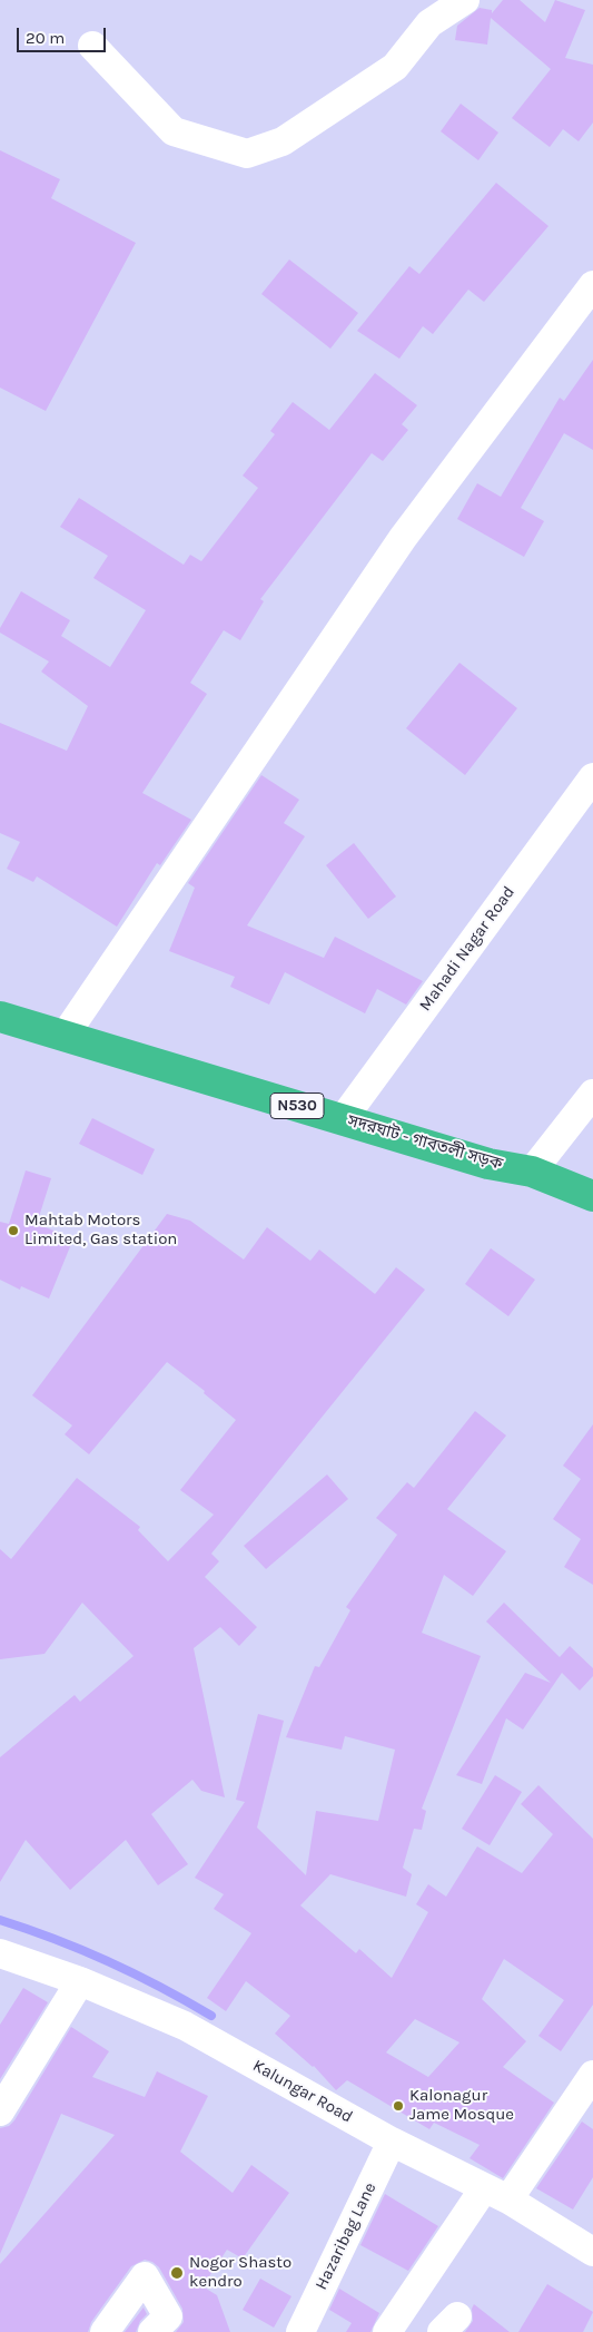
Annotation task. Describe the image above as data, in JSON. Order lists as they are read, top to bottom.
{
  "streets": {
    "highway": ["N530", "সদরঘাট - গাবতলী সড়ক"],
    "street": ["Mahadi Nagar Road", "Kalungar Road", "Hazaribag Lane"]
  },
  "crossings": [
    ["Mahadi Nagar Road", "সদরঘাট - গাবতলী সড়ক"],
    ["Kalungar Road", "Hazaribag Lane"]
  ],
  "places": ["Mahtab Motors Limited, Gas station", "Kalonagur Jame Mosque", "Nogor Shasto kendro"],
  "scale_bar": "20 m"
}
